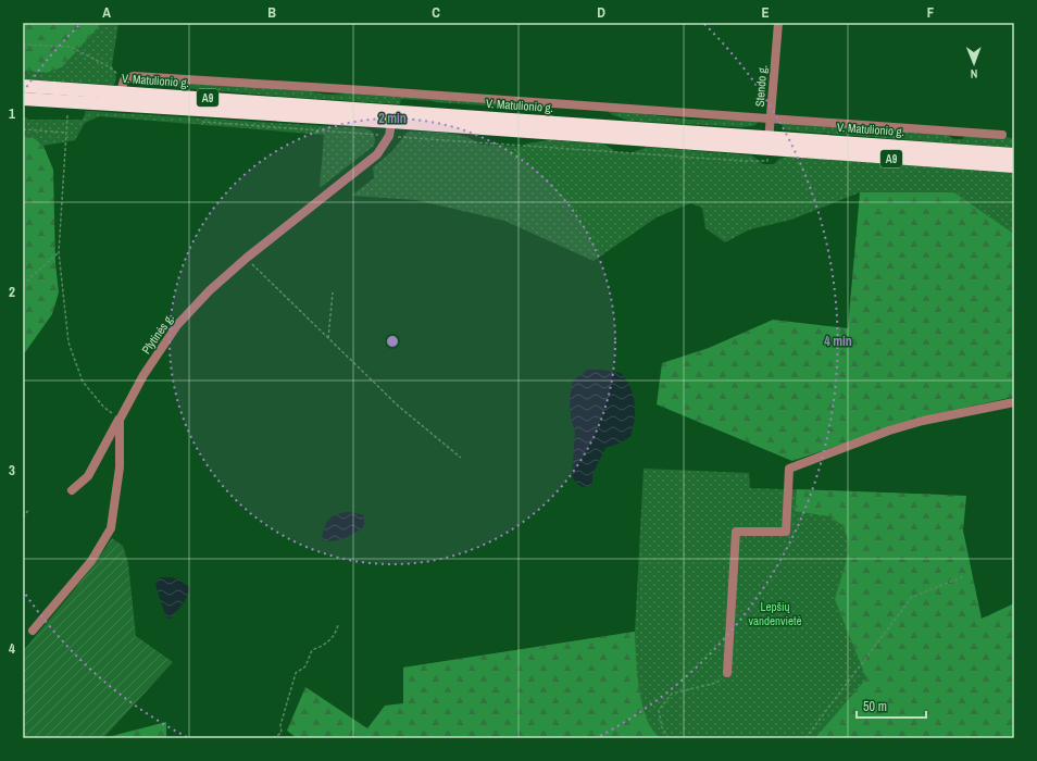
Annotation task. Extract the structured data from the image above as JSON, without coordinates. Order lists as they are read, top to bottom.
{
  "streets": {
    "highway": ["V. Matulionio g.", "A9"],
    "street": ["Stendo g.", "Plytinės g."]
  },
  "crossings": [
    ["V. Matulionio g.", "Stendo g."],
    ["V. Matulionio g.", "Plytinės g."]
  ],
  "parks": ["Lepšių vandenvietė"],
  "scale_bar": "50 m",
  "north": "bottom",
  "grid": {
    "columns": [
      "A",
      "B",
      "C",
      "D",
      "E",
      "F"
    ],
    "rows": [
      "1",
      "2",
      "3",
      "4"
    ]
  },
  "rings": ["2 min", "4 min"]
}
